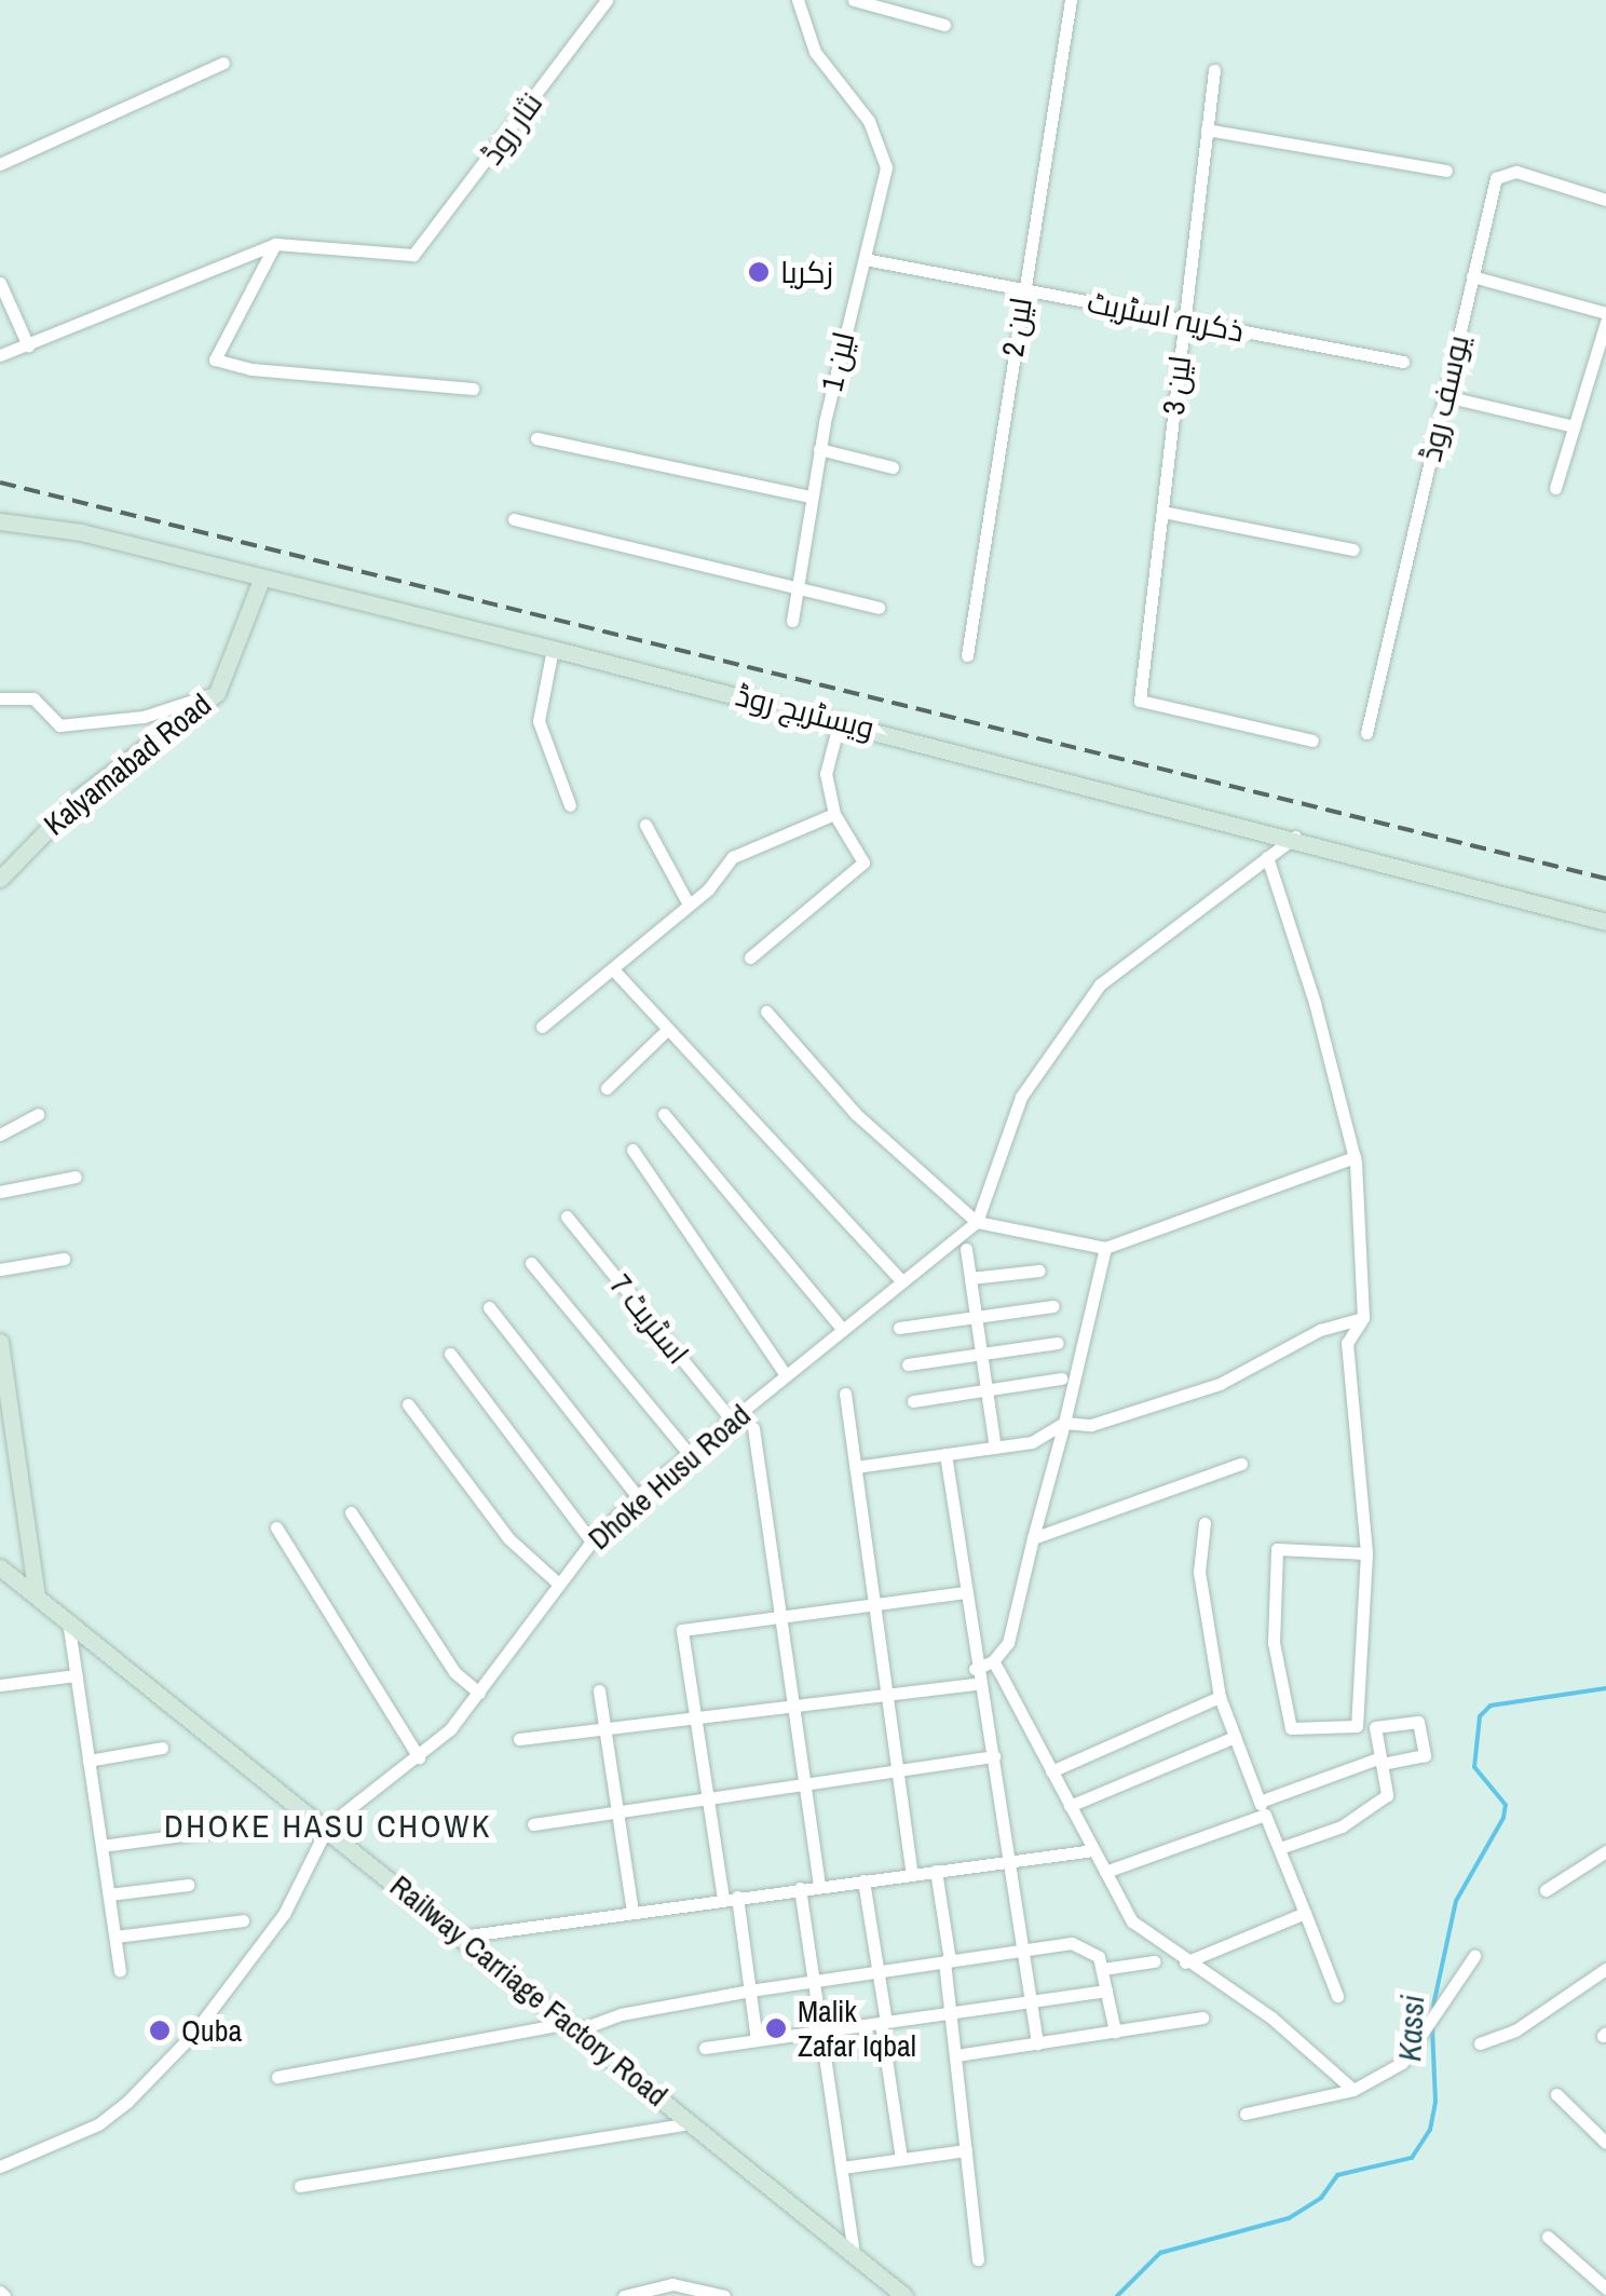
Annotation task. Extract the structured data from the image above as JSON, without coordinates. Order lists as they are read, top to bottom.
{
  "streets": {
    "main road": ["ویسٹریج روڈ", "Kalyamabad Road", "Railway Carriage Factory Road"],
    "street": [
      "نثار روڈ",
      "ذکریہ اسٹریٹ",
      "لین 2",
      "لین 1",
      "لین 3",
      "یوسف روڈ",
      "اسٹریٹ 7",
      "Dhoke Husu Road"
    ]
  },
  "crossings": [
    ["ذکریہ اسٹریٹ", "لین 2"],
    ["ذکریہ اسٹریٹ", "لین 1"],
    ["ذکریہ اسٹریٹ", "لین 3"],
    ["ویسٹریج روڈ", "Kalyamabad Road"],
    ["اسٹریٹ 7", "Dhoke Husu Road"],
    ["Dhoke Husu Road", "Railway Carriage Factory Road"]
  ],
  "districts": ["DHOKE HASU CHOWK"],
  "water": ["Kassi"],
  "places": ["زکریا", "Malik Zafar Iqbal", "Quba"]
}
